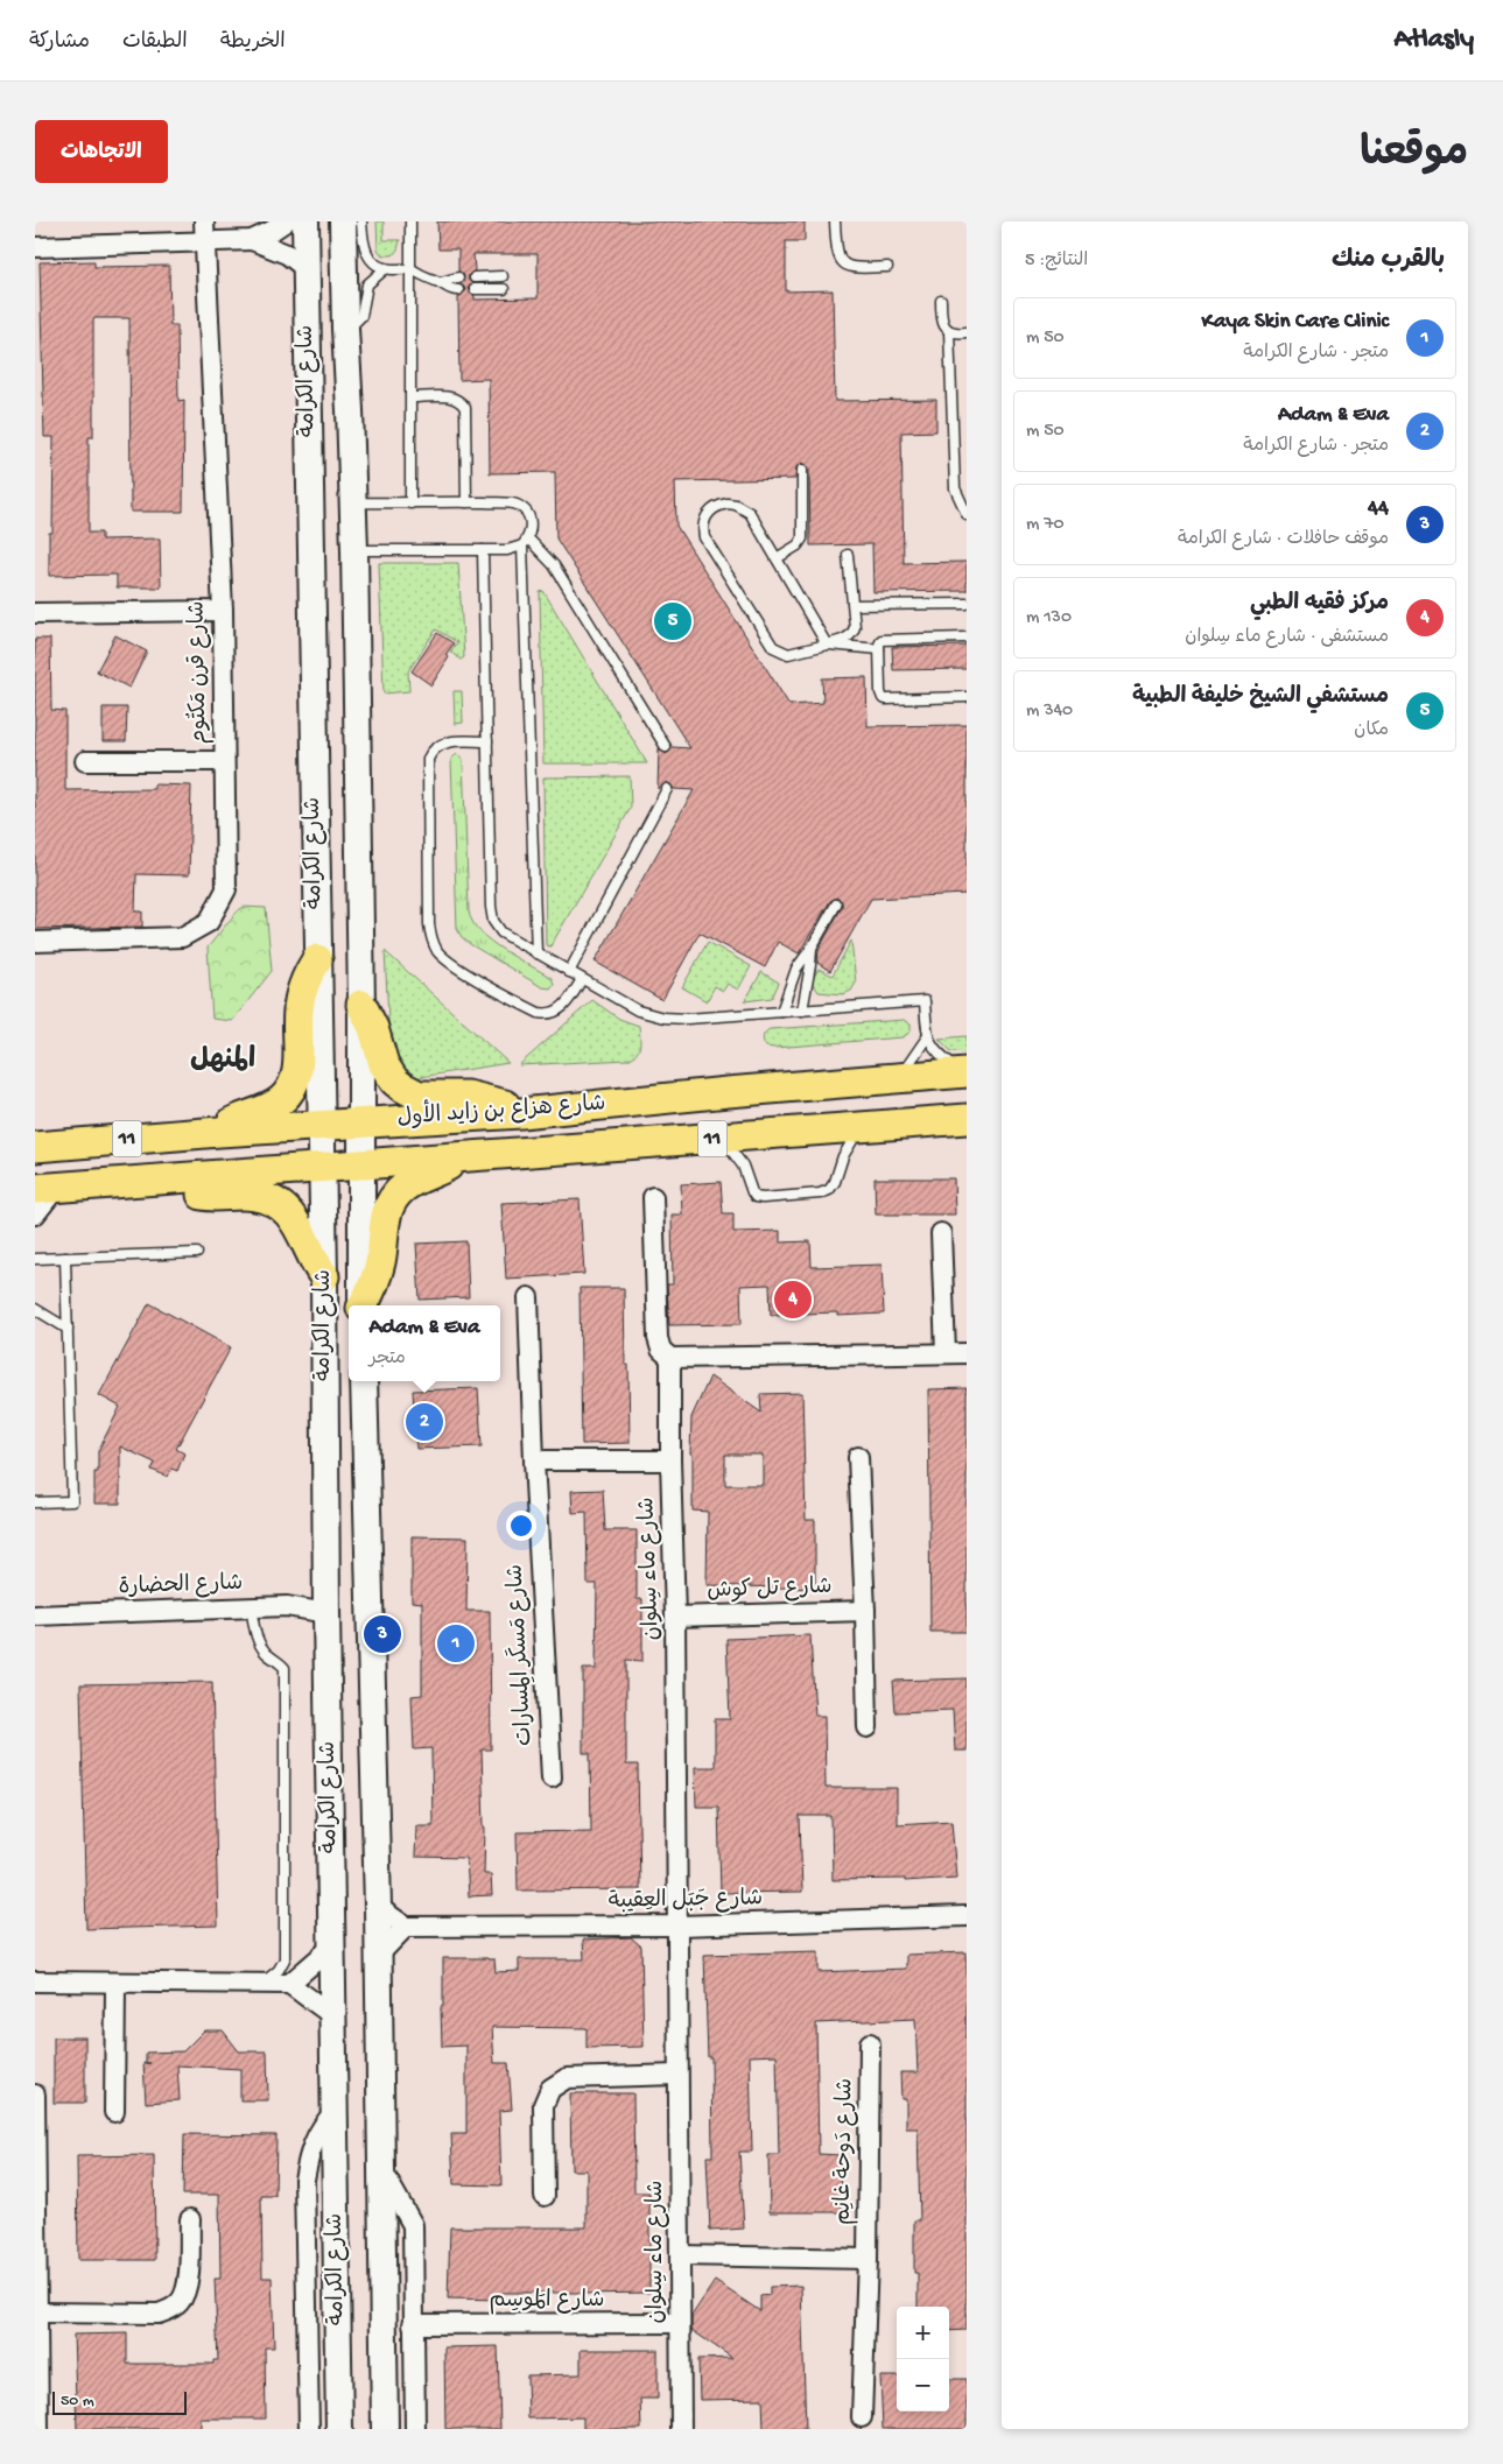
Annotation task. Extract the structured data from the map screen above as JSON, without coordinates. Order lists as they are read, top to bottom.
{
  "streets": {
    "main road": ["شارع الكرامة", "شارع هزاع بن زايد الأول", "11"],
    "street": [
      "شارع قرن مَكتُوم",
      "شارع ماء سِلوان",
      "شارع الحضارة",
      "شارع تل كوش",
      "شارع مَسكَر المِسارات",
      "شارع جَبَل العِقيبة",
      "شارع دَوحة غانِم",
      "شارع المَوسِم"
    ]
  },
  "crossings": [
    ["شارع الكرامة", "شارع هزاع بن زايد الأول"],
    ["شارع الكرامة", "شارع الحضارة"],
    ["شارع ماء سِلوان", "شارع تل كوش"],
    ["شارع ماء سِلوان", "شارع جَبَل العِقيبة"],
    ["شارع ماء سِلوان", "شارع المَوسِم"]
  ],
  "districts": ["المنهل"],
  "scale_bar": "50 m",
  "page": {
    "header": "Atlasly",
    "nav": ["الخريطة", "الطبقات", "مشاركة"],
    "title": "موقعنا",
    "buttons": "الاتجاهات",
    "heading": ["بالقرب منك", "النتائج: 5"],
    "list": [
      {
        "mark": "1",
        "name": "Kaya Skin Care Clinic",
        "note": "متجر · شارع الكرامة",
        "value": "50 m"
      },
      {
        "mark": "2",
        "name": "Adam & Eva",
        "note": "متجر · شارع الكرامة",
        "value": "50 m"
      },
      {
        "mark": "3",
        "name": "44",
        "note": "موقف حافلات · شارع الكرامة",
        "value": "70 m"
      },
      {
        "mark": "4",
        "name": "مركز فقيه الطبي",
        "note": "مستشفى · شارع ماء سِلوان",
        "value": "130 m"
      },
      {
        "mark": "5",
        "name": "مستشفي الشيخ خليفة الطبية",
        "note": "مكان",
        "value": "340 m"
      }
    ],
    "pins": [
      "5",
      "4",
      "2",
      "3",
      "1"
    ],
    "popup": ["Adam & Eva", "متجر"],
    "map_buttons": ["+", "−"],
    "scale": "50 m"
  }
}
